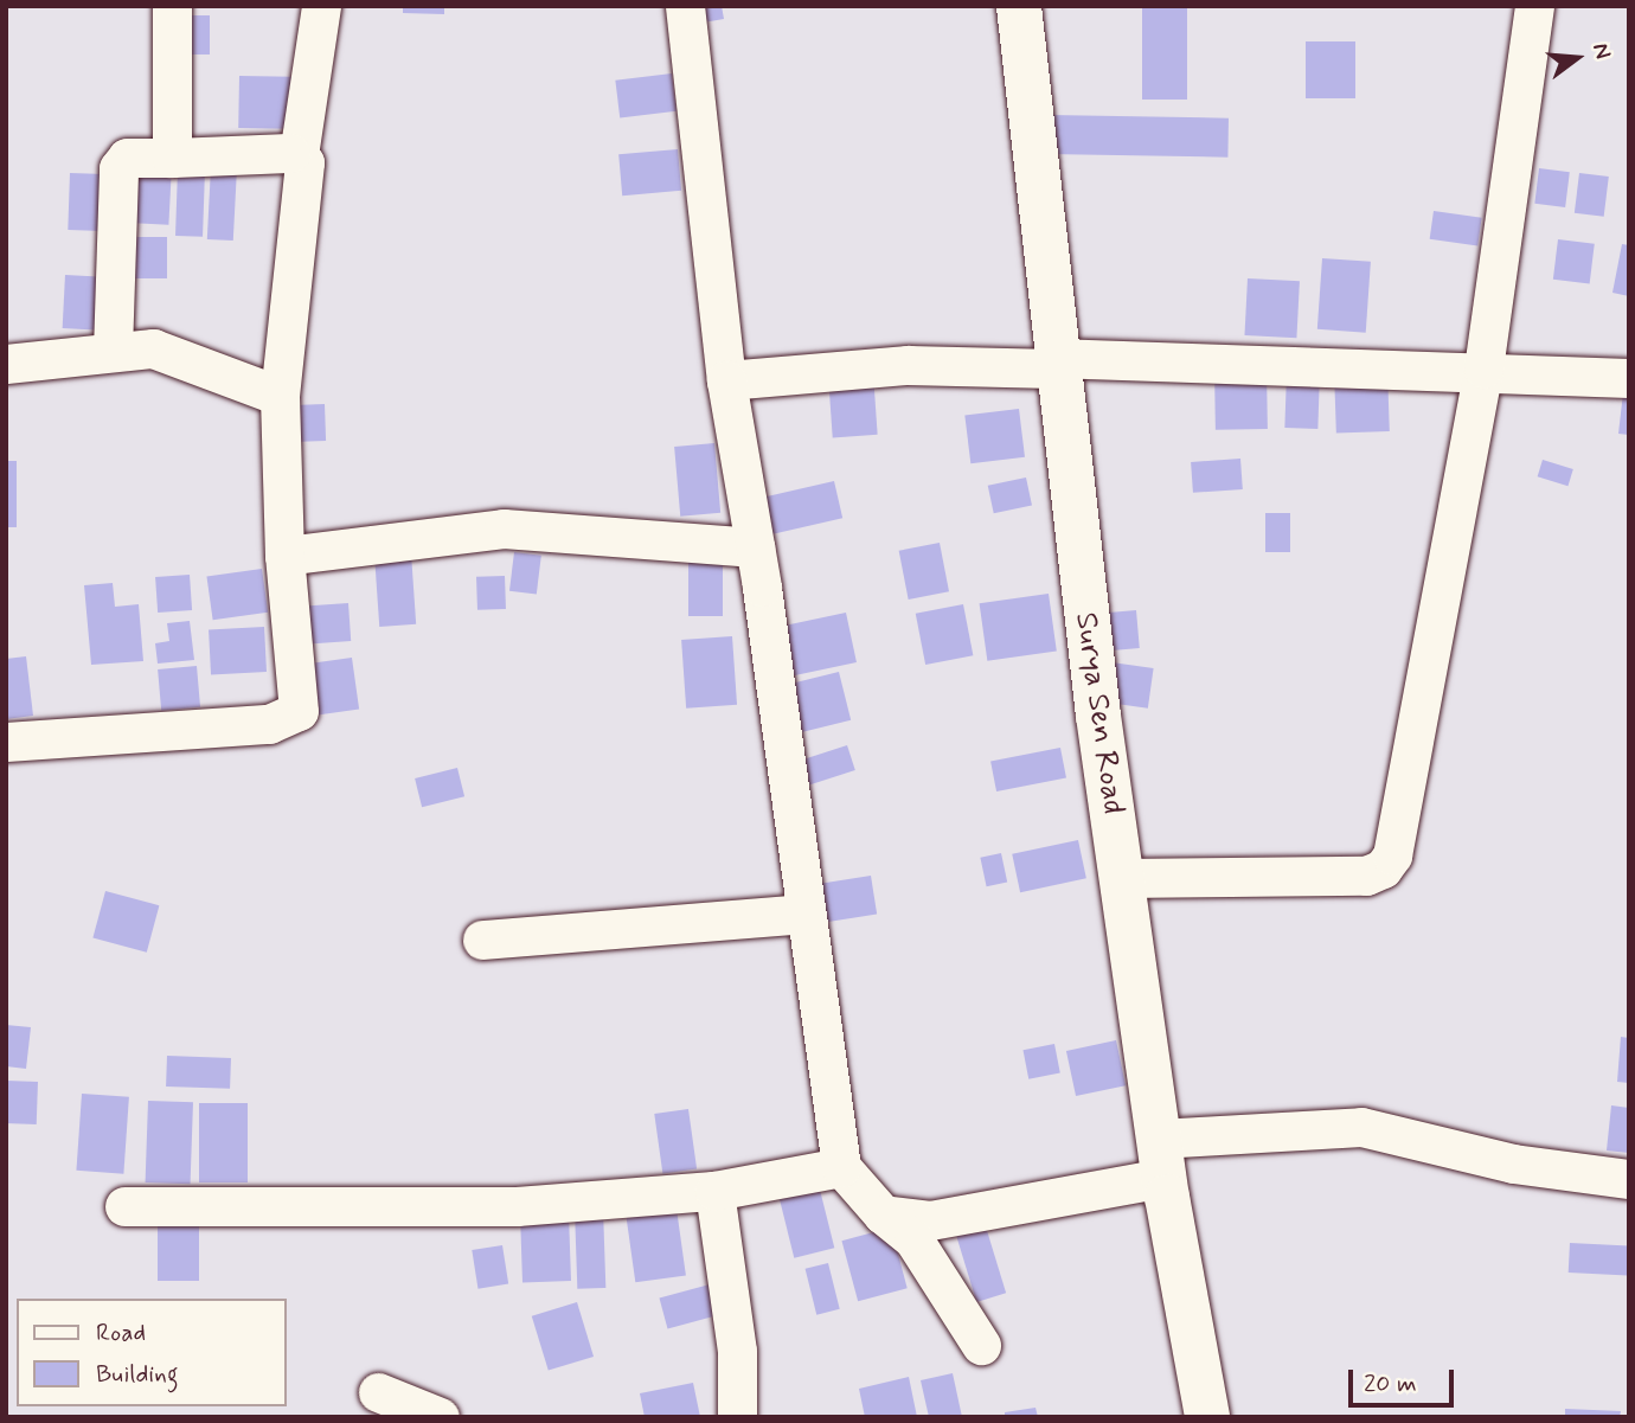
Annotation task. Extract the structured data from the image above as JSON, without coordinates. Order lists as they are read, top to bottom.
{
  "streets": {
    "street": ["Surya Sen Road"]
  },
  "legend": ["Road", "Building"],
  "scale_bar": "20 m",
  "north": "right"
}
